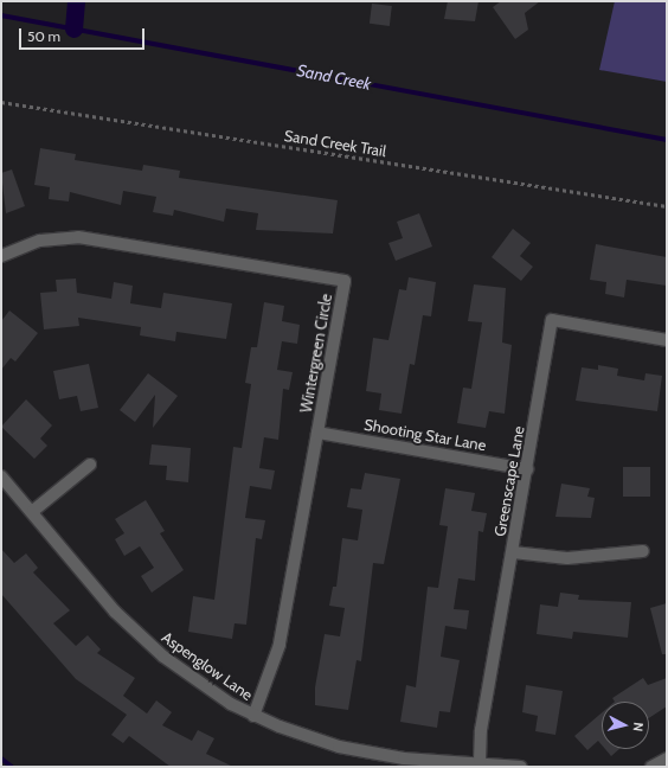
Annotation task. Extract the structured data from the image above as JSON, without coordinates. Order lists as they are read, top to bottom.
{
  "streets": {
    "street": [
      "Wintergreen Circle",
      "Shooting Star Lane",
      "Greenscape Lane",
      "Aspenglow Lane"
    ],
    "path": ["Sand Creek Trail"]
  },
  "crossings": [
    ["Wintergreen Circle", "Shooting Star Lane"],
    ["Wintergreen Circle", "Aspenglow Lane"],
    ["Shooting Star Lane", "Greenscape Lane"],
    ["Greenscape Lane", "Aspenglow Lane"]
  ],
  "water": ["Sand Creek"],
  "scale_bar": "50 m",
  "north": "right"
}
